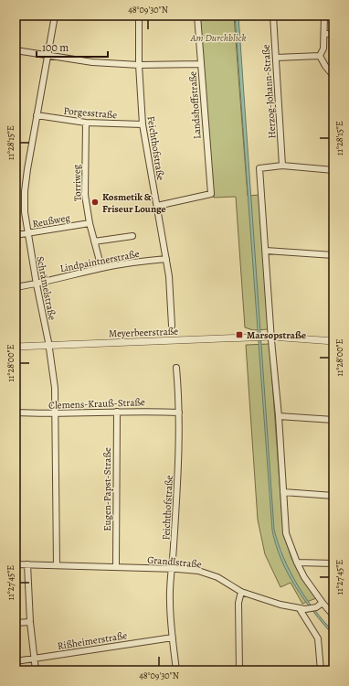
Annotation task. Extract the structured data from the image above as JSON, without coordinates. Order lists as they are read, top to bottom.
{
  "streets": {
    "street": [
      "Herzog-Johann-Straße",
      "Landshoffstraße",
      "Porgesstraße",
      "Feichthofstraße",
      "Torriweg",
      "Reußweg",
      "Lindpaintnerstraße",
      "Schrämelstraße",
      "Meyerbeerstraße",
      "Clemens-Krauß-Straße",
      "Eugen-Papst-Straße",
      "Grandlstraße",
      "Rißheimerstraße"
    ]
  },
  "crossings": [
    ["Landshoffstraße", "Feichthofstraße"],
    ["Porgesstraße", "Feichthofstraße"],
    ["Porgesstraße", "Torriweg"],
    ["Porgesstraße", "Schrämelstraße"],
    ["Feichthofstraße", "Lindpaintnerstraße"],
    ["Feichthofstraße", "Clemens-Krauß-Straße"],
    ["Feichthofstraße", "Grandlstraße"],
    ["Feichthofstraße", "Rißheimerstraße"],
    ["Torriweg", "Reußweg"],
    ["Torriweg", "Lindpaintnerstraße"],
    ["Reußweg", "Schrämelstraße"],
    ["Lindpaintnerstraße", "Schrämelstraße"],
    ["Schrämelstraße", "Meyerbeerstraße"],
    ["Schrämelstraße", "Clemens-Krauß-Straße"],
    ["Schrämelstraße", "Grandlstraße"],
    ["Clemens-Krauß-Straße", "Eugen-Papst-Straße"],
    ["Eugen-Papst-Straße", "Grandlstraße"]
  ],
  "parks": ["Am Durchblick"],
  "places": {
    "other": ["Kosmetik & Friseur Lounge"],
    "transit": ["Marsopstraße"]
  },
  "scale_bar": "100 m",
  "coordinates": [
    "48°09'30\"N",
    "11°28'15\"E",
    "11°28'00\"E",
    "11°27'45\"E"
  ]
}
